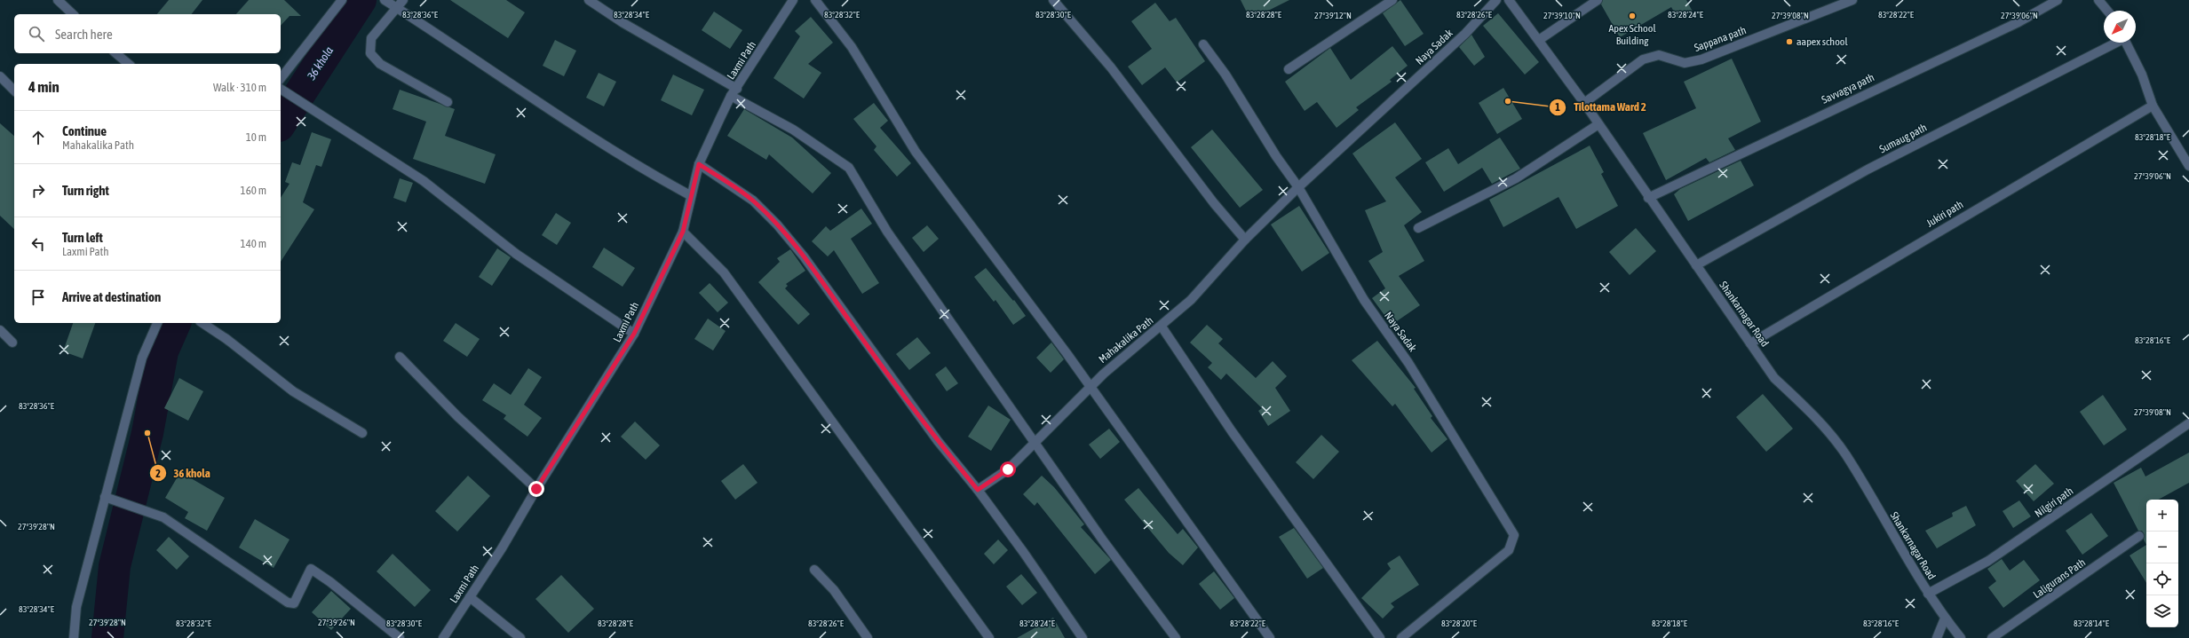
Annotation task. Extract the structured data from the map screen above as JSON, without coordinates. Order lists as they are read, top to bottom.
{
  "streets": {
    "street": [
      "Sappana path",
      "Naya Sadak",
      "Laxmi Path",
      "Savvagya path",
      "Sumaug path",
      "Jukiri path",
      "Shankarnagar Road",
      "Mahakalika Path",
      "Nilgiri path",
      "Laligurans Path"
    ]
  },
  "crossings": [
    ["Sappana path", "Shankarnagar Road"],
    ["Naya Sadak", "Mahakalika Path"],
    ["Savvagya path", "Shankarnagar Road"],
    ["Sumaug path", "Shankarnagar Road"],
    ["Jukiri path", "Shankarnagar Road"],
    ["Shankarnagar Road", "Nilgiri path"]
  ],
  "water": ["36 khola"],
  "places": [
    "Apex School Building",
    "aapex school",
    "Tilottama Ward 2",
    "36 khola"
  ],
  "north": "bottom left",
  "page": {
    "search": "Search here",
    "heading": ["4 min", "Walk · 310 m"],
    "list": [
      ["Continue", "Mahakalika Path", "10 m"],
      ["Turn right", "160 m"],
      ["Turn left", "Laxmi Path", "140 m"],
      "Arrive at destination"
    ],
    "map_buttons": ["+", "−"]
  },
  "coordinates": [
    "83°28'22\"E",
    "83°28'36\"E",
    "83°28'34\"E",
    "83°28'32\"E",
    "83°28'30\"E",
    "83°28'28\"E",
    "83°28'26\"E",
    "83°28'24\"E",
    "27°39'12\"N",
    "27°39'10\"N",
    "27°39'08\"N",
    "27°39'06\"N",
    "83°28'18\"E",
    "83°28'16\"E",
    "27°39'28\"N",
    "27°39'26\"N",
    "83°28'20\"E",
    "83°28'14\"E"
  ]
}
